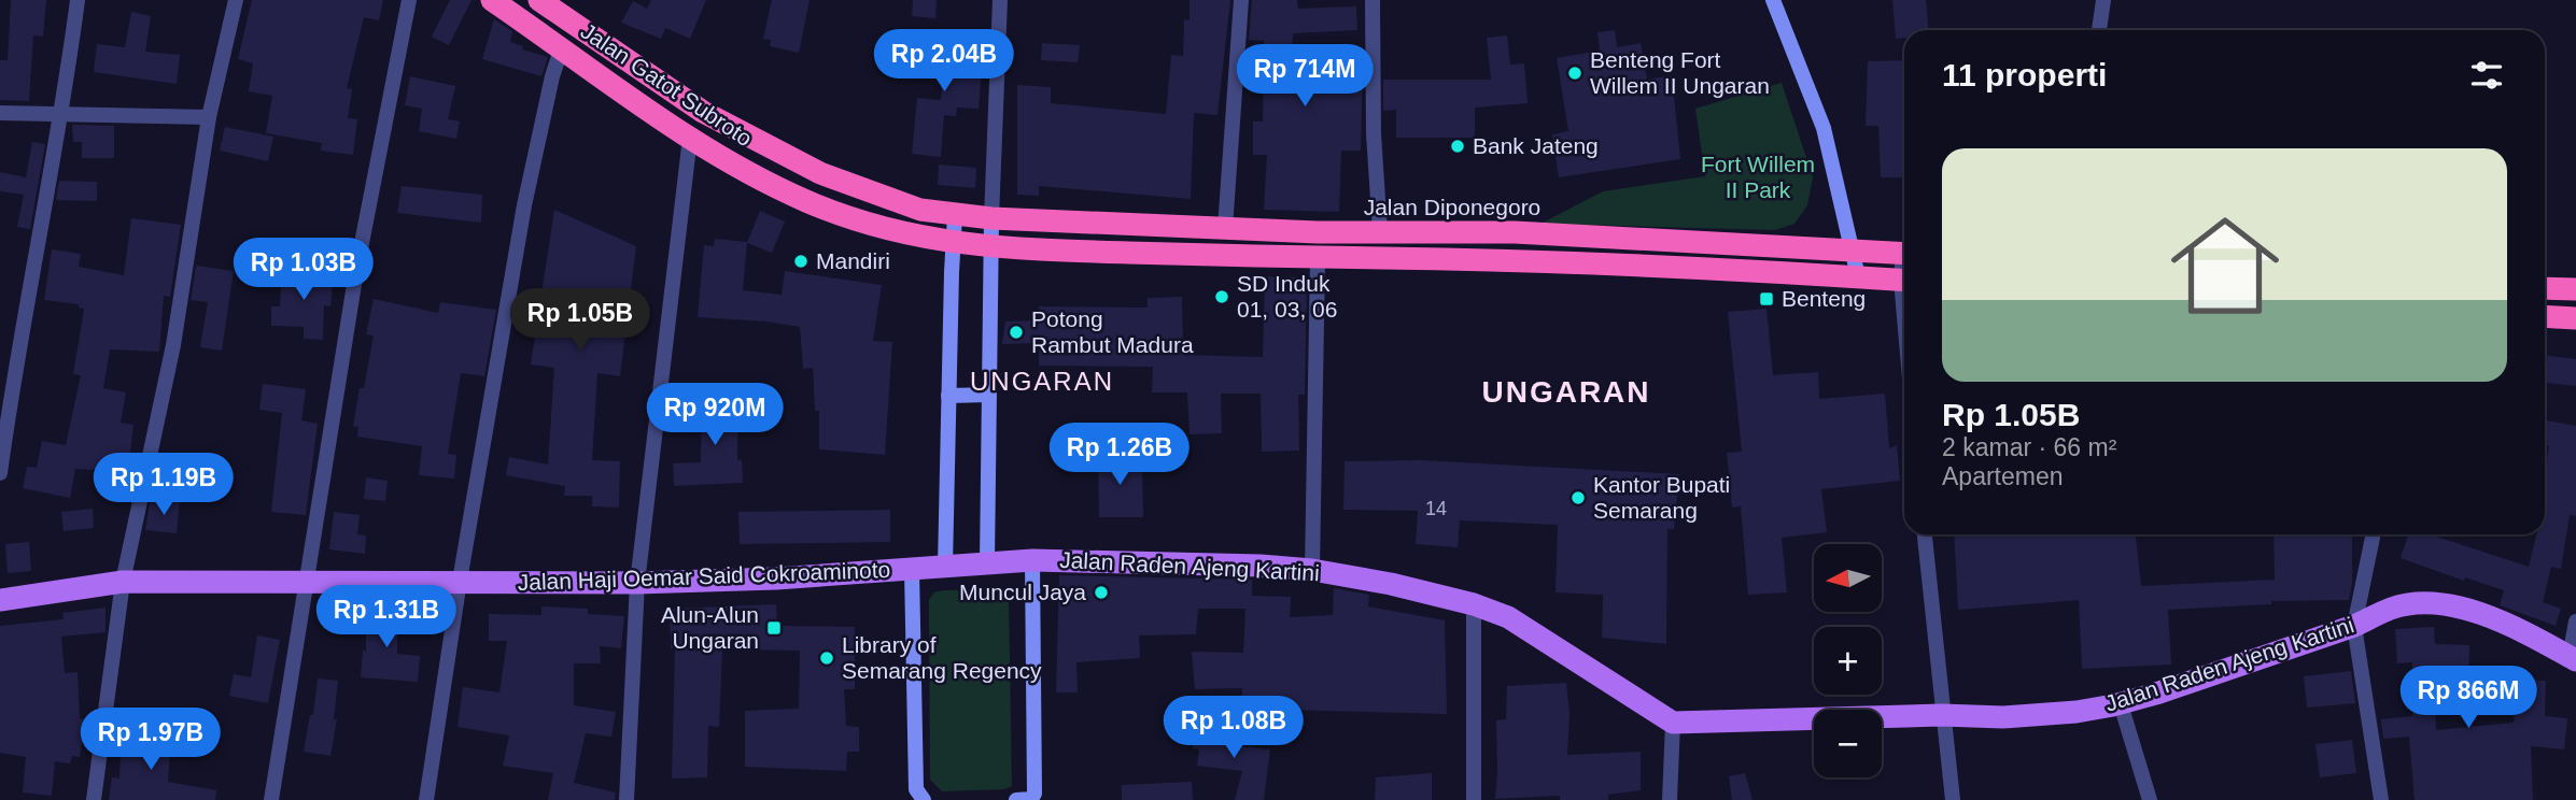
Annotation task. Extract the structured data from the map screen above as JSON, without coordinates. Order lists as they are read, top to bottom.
{
  "streets": {
    "highway": ["Jalan Gatot Subroto", "Jalan Diponegoro"],
    "main road": ["Jalan Raden Ajeng Kartini", "Jalan Haji Oemar Said Cokroaminoto"]
  },
  "crossings": [
    ["Jalan Gatot Subroto", "Jalan Diponegoro"],
    ["Jalan Raden Ajeng Kartini", "Jalan Haji Oemar Said Cokroaminoto"]
  ],
  "districts": ["UNGARAN", "UNGARAN"],
  "parks": ["Fort Willem II Park"],
  "places": {
    "other": [
      "Benteng Fort Willem II Ungaran",
      "Bank Jateng",
      "Mandiri",
      "SD Induk 01, 03, 06",
      "Potong Rambut Madura",
      "Kantor Bupati Semarang",
      "Muncul Jaya",
      "Library of Semarang Regency"
    ],
    "transit": ["Benteng", "Alun-Alun Ungaran"]
  },
  "house_numbers": ["14"],
  "north": "left",
  "page": {
    "price": [
      "Rp 2.04B",
      "Rp 714M",
      "Rp 1.03B",
      "Rp 1.05B",
      "Rp 920M",
      "Rp 1.26B",
      "Rp 1.19B",
      "Rp 1.31B",
      "Rp 866M",
      "Rp 1.08B",
      "Rp 1.97B"
    ],
    "heading": "11 properti",
    "list": [
      {
        "name": "Rp 1.05B",
        "note": "2 kamar · 66 m² · Apartemen"
      }
    ],
    "map_buttons": ["+", "−"]
  }
}
